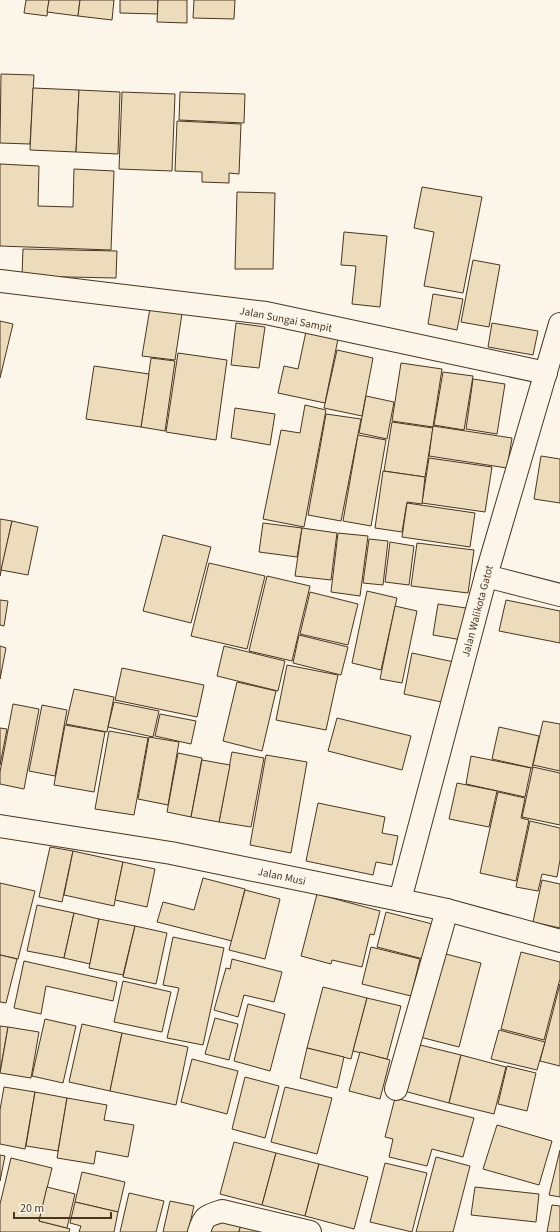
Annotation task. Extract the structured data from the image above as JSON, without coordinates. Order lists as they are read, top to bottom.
{
  "streets": {
    "street": ["Jalan Sungai Sampit", "Jalan Walikota Gatot", "Jalan Musi"]
  },
  "crossings": [
    ["Jalan Sungai Sampit", "Jalan Walikota Gatot"],
    ["Jalan Walikota Gatot", "Jalan Musi"]
  ],
  "scale_bar": "20 m"
}
